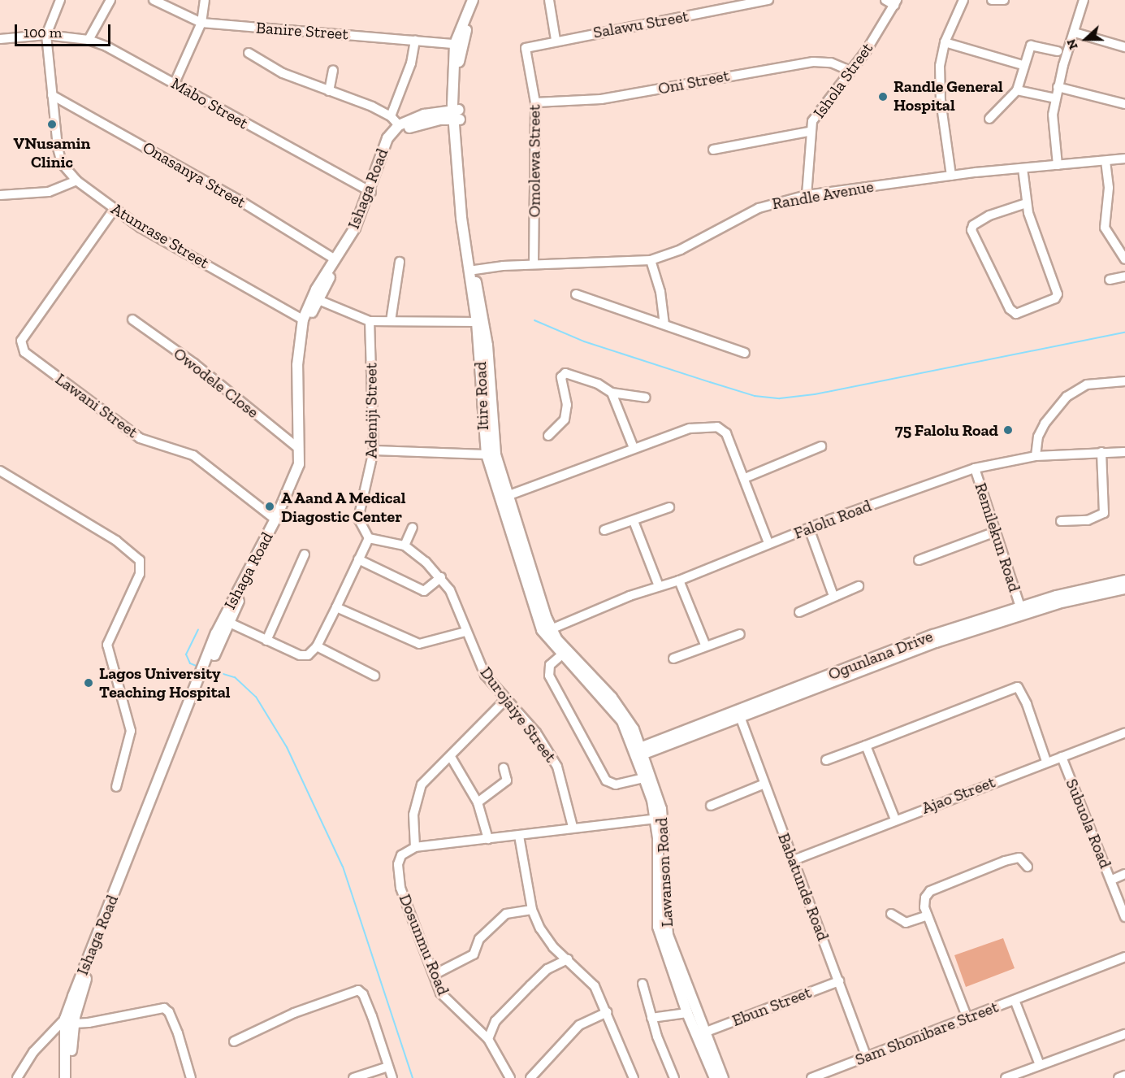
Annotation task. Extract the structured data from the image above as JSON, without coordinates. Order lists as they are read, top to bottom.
{
  "streets": {
    "main road": [
      "Ishaga Road",
      "Itire Road",
      "Ogunlana Drive",
      "Lawanson Road"
    ],
    "street": [
      "Salawu Street",
      "Banire Street",
      "Ishola Street",
      "Oni Street",
      "Mabo Street",
      "Omolewa Street",
      "Onasanya Street",
      "Randle Avenue",
      "Atunrase Street",
      "Owodele Close",
      "Lawani Street",
      "Adeniji Street",
      "Falolu Road",
      "Remilekun Road",
      "Durojaiye Street",
      "Ajao Street",
      "Subuola Road",
      "Babatunde Road",
      "Dosunmu Road",
      "Ebun Street",
      "Sam Shonibare Street"
    ]
  },
  "crossings": [
    ["Salawu Street", "Omolewa Street"],
    ["Banire Street", "Itire Road"],
    ["Ishola Street", "Oni Street"],
    ["Ishola Street", "Randle Avenue"],
    ["Oni Street", "Omolewa Street"],
    ["Mabo Street", "Ishaga Road"],
    ["Mabo Street", "Atunrase Street"],
    ["Omolewa Street", "Randle Avenue"],
    ["Onasanya Street", "Ishaga Road"],
    ["Onasanya Street", "Atunrase Street"],
    ["Ishaga Road", "Atunrase Street"],
    ["Ishaga Road", "Owodele Close"],
    ["Ishaga Road", "Itire Road"],
    ["Ishaga Road", "Lawani Street"],
    ["Randle Avenue", "Itire Road"],
    ["Atunrase Street", "Lawani Street"],
    ["Itire Road", "Falolu Road"],
    ["Itire Road", "Ogunlana Drive"],
    ["Itire Road", "Lawanson Road"],
    ["Adeniji Street", "Durojaiye Street"],
    ["Falolu Road", "Remilekun Road"],
    ["Remilekun Road", "Ogunlana Drive"],
    ["Ogunlana Drive", "Lawanson Road"],
    ["Ogunlana Drive", "Babatunde Road"],
    ["Ajao Street", "Subuola Road"],
    ["Ajao Street", "Babatunde Road"],
    ["Lawanson Road", "Ebun Street"],
    ["Babatunde Road", "Ebun Street"],
    ["Babatunde Road", "Sam Shonibare Street"]
  ],
  "places": [
    "Randle General Hospital",
    "VNusamin Clinic",
    "75 Falolu Road",
    "A Aand A Medical Diagostic Center",
    "Lagos University Teaching Hospital"
  ],
  "scale_bar": "100 m",
  "north": "left"
}
